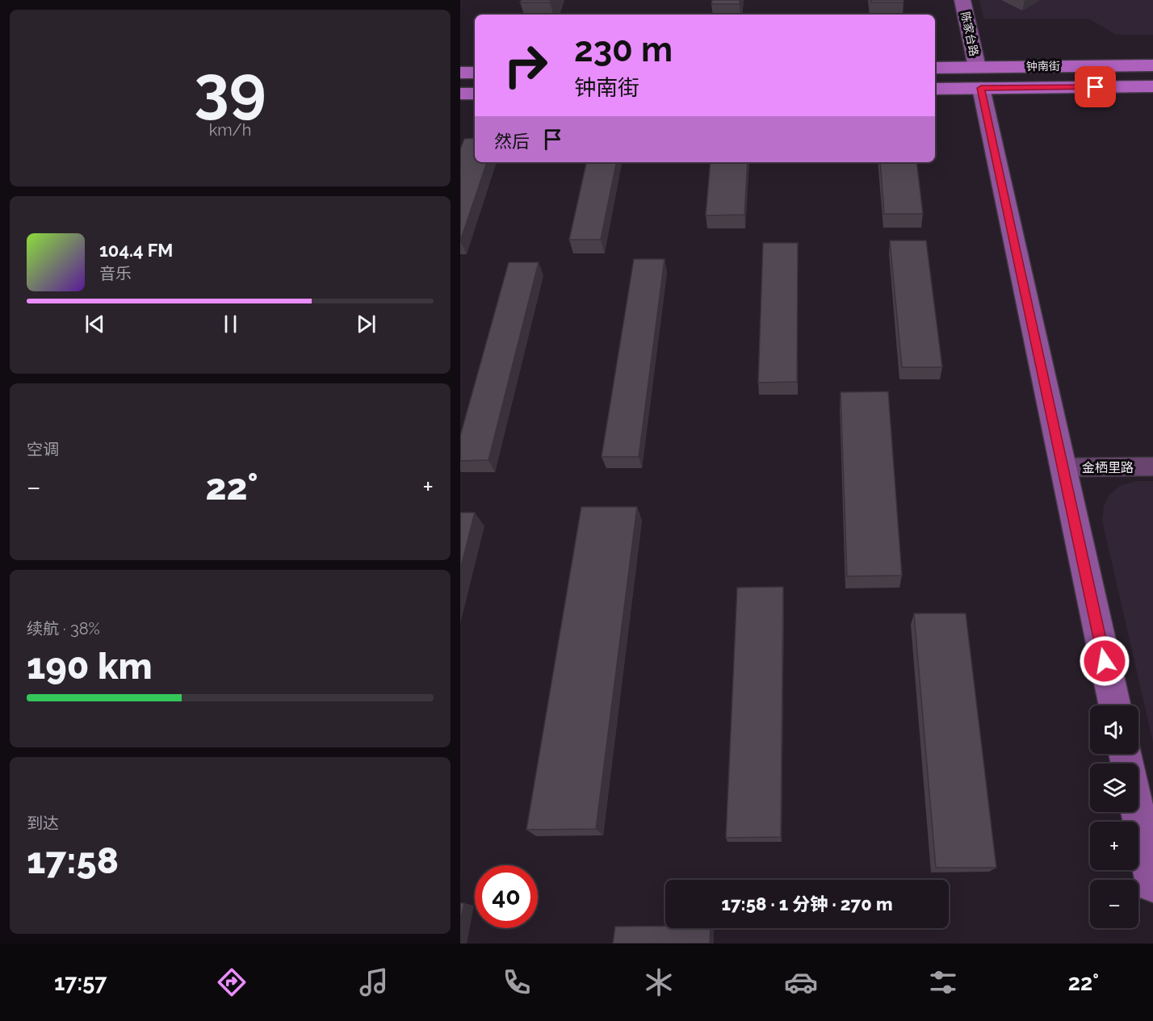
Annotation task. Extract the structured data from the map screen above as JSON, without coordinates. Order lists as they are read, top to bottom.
{
  "streets": {
    "main road": ["钟南街"],
    "street": ["陈家台路", "金栖里路"]
  },
  "crossings": [
    ["陈家台路", "钟南街"],
    ["陈家台路", "金栖里路"]
  ],
  "page": {
    "tile": [
      ["39", "km/h"],
      "空调",
      ["续航 · 38%", "190 km"],
      ["到达", "17:58"]
    ],
    "turn": ["230 m", "钟南街"],
    "then": "然后",
    "song": ["104.4 FM", "音乐"],
    "heat": ["−", "22°", "+"],
    "map_buttons": ["+", "−"],
    "limit": "40",
    "trip": "17:58 · 1 分钟 · 270 m",
    "tabs": ["17:57", "22°"]
  }
}
